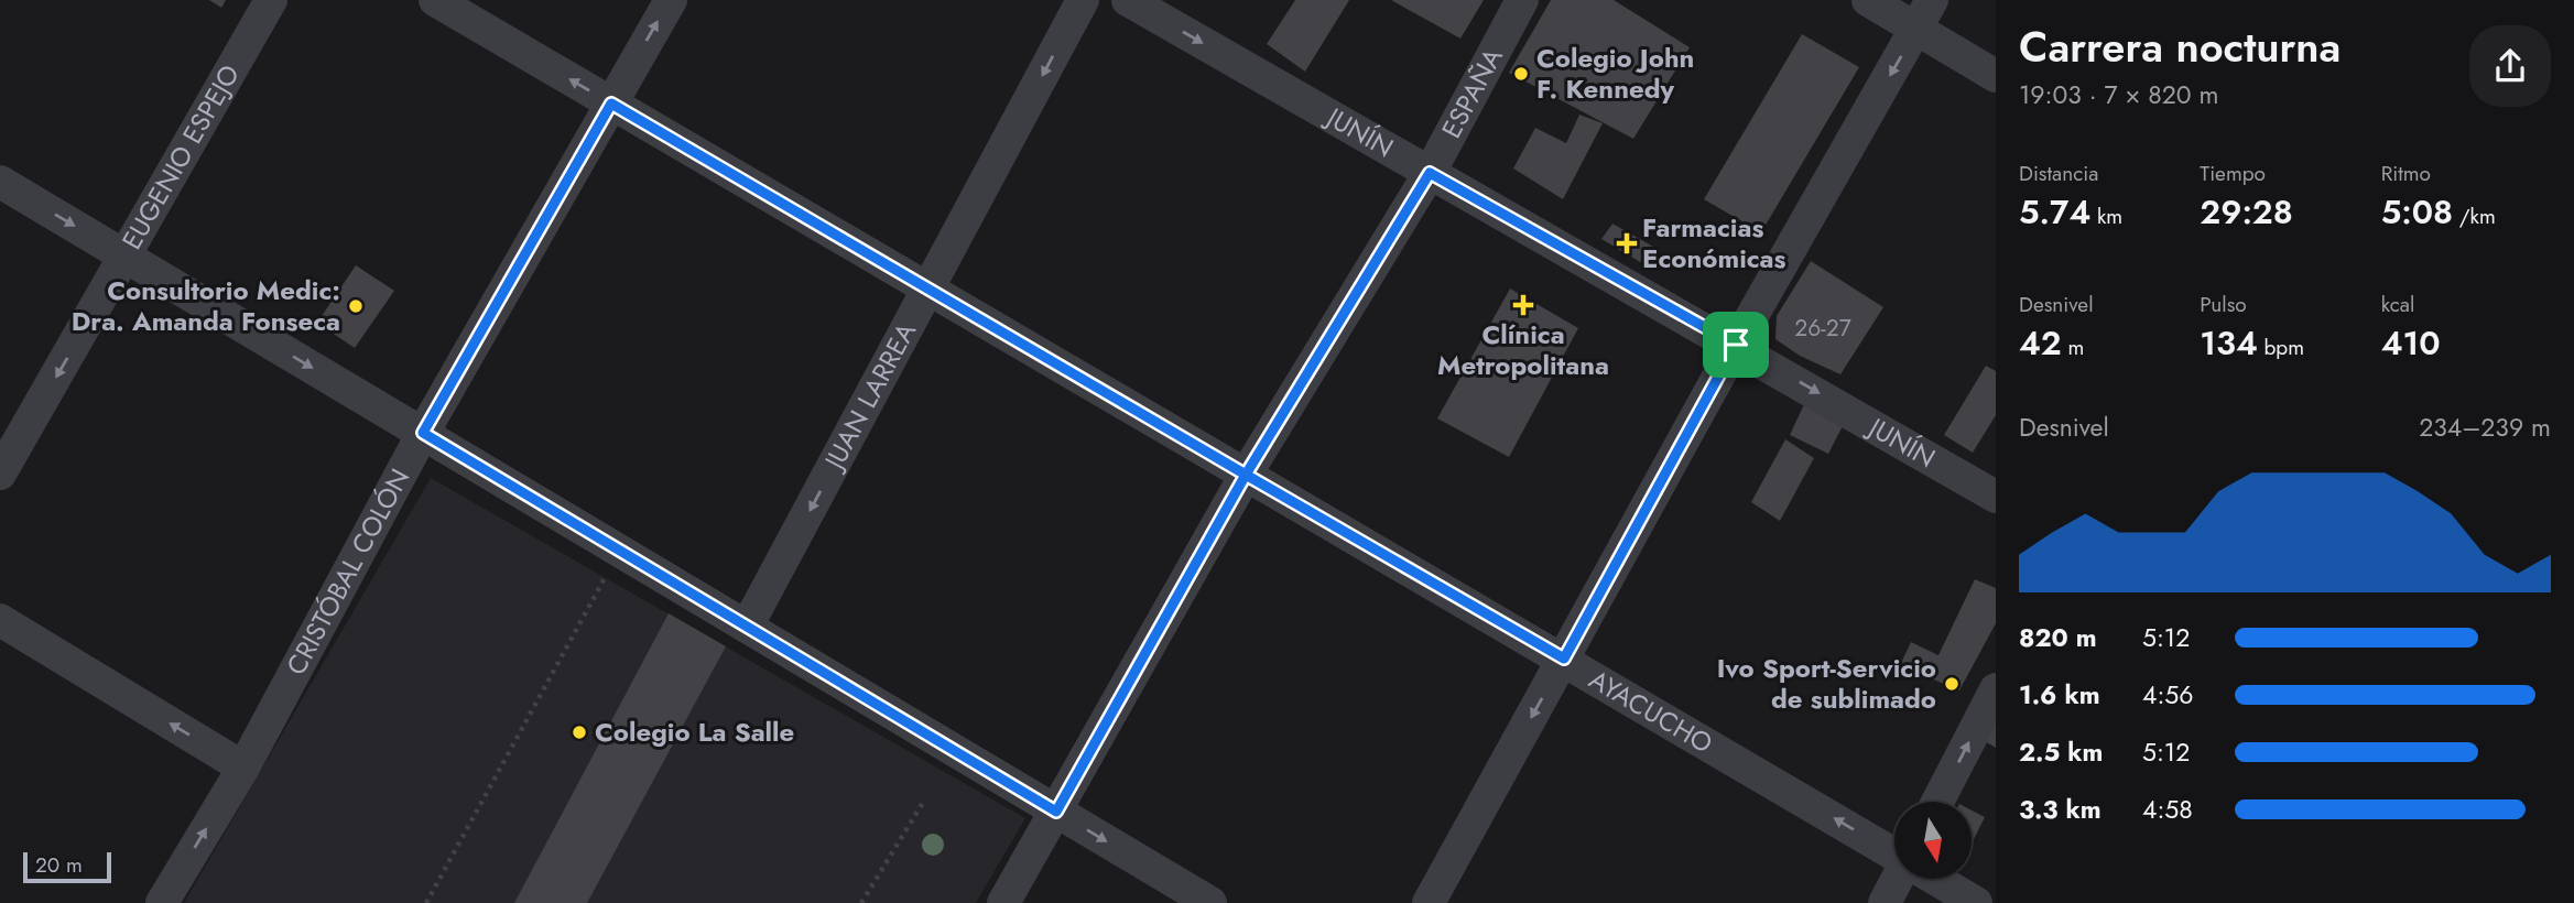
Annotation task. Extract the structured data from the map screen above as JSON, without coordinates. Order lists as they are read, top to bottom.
{
  "streets": {
    "street": [
      "ESPAÑA",
      "JUNÍN",
      "EUGENIO ESPEJO",
      "JUAN LARREA",
      "CRISTÓBAL COLÓN",
      "AYACUCHO"
    ]
  },
  "crossings": [
    ["ESPAÑA", "JUNÍN"],
    ["ESPAÑA", "AYACUCHO"],
    ["JUAN LARREA", "AYACUCHO"],
    ["CRISTÓBAL COLÓN", "AYACUCHO"]
  ],
  "one_way": ["JUNÍN", "EUGENIO ESPEJO", "JUAN LARREA"],
  "places": {
    "other": [
      "Colegio John F. Kennedy",
      "Consultorio Medic: Dra. Amanda Fonseca",
      "Ivo Sport-Servicio de sublimado",
      "Colegio La Salle"
    ],
    "health": ["Farmacias Económicas", "Clínica Metropolitana"]
  },
  "house_numbers": ["26-27"],
  "scale_bar": "20 m",
  "north": "bottom",
  "page": {
    "heading": ["Carrera nocturna", "19:03 · 7 × 820 m"],
    "stats": [
      ["Distancia", "5.74 km"],
      ["Tiempo", "29:28"],
      ["Ritmo", "5:08 /km"],
      ["Desnivel", "42 m"],
      ["Pulso", "134 bpm"],
      ["kcal", "410"]
    ],
    "chart": ["Desnivel", "234–239 m"],
    "list": [
      {
        "name": "820 m",
        "note": "5:12"
      },
      {
        "name": "1.6 km",
        "note": "4:56"
      },
      {
        "name": "2.5 km",
        "note": "5:12"
      },
      {
        "name": "3.3 km",
        "note": "4:58"
      }
    ],
    "scale": "20 m"
  }
}
